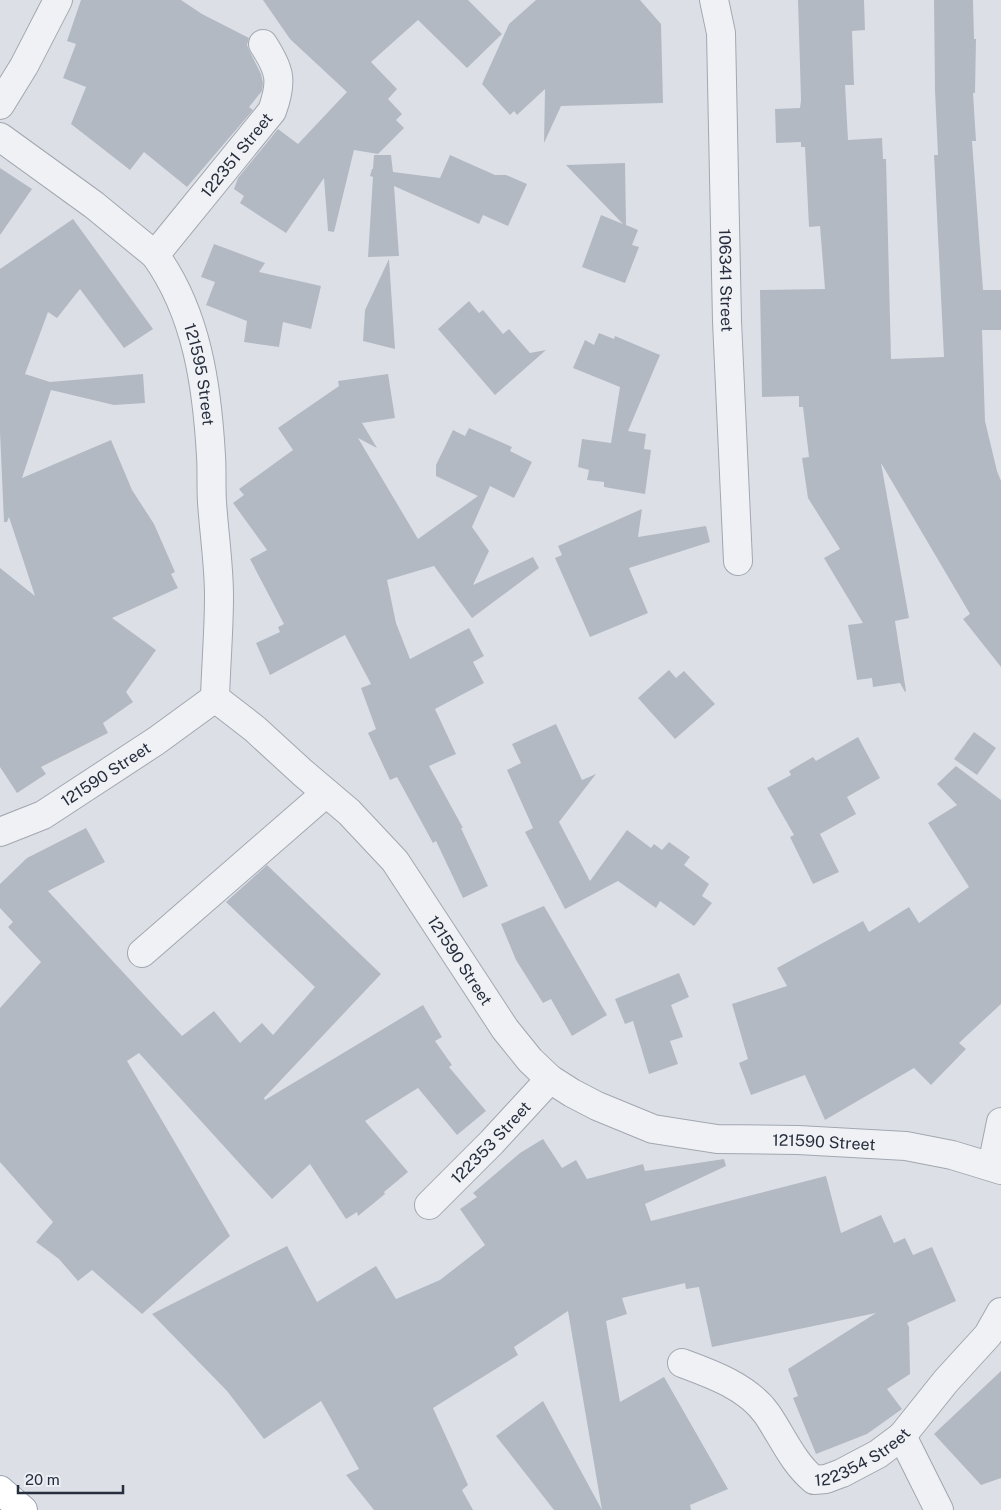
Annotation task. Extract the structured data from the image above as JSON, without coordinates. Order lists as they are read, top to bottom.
{
  "streets": {
    "street": [
      "122351 Street",
      "106341 Street",
      "121595 Street",
      "121590 Street",
      "122353 Street",
      "122354 Street"
    ]
  },
  "crossings": [
    ["122351 Street", "121595 Street"],
    ["121595 Street", "121590 Street"],
    ["121590 Street", "122353 Street"]
  ],
  "scale_bar": "20 m"
}
